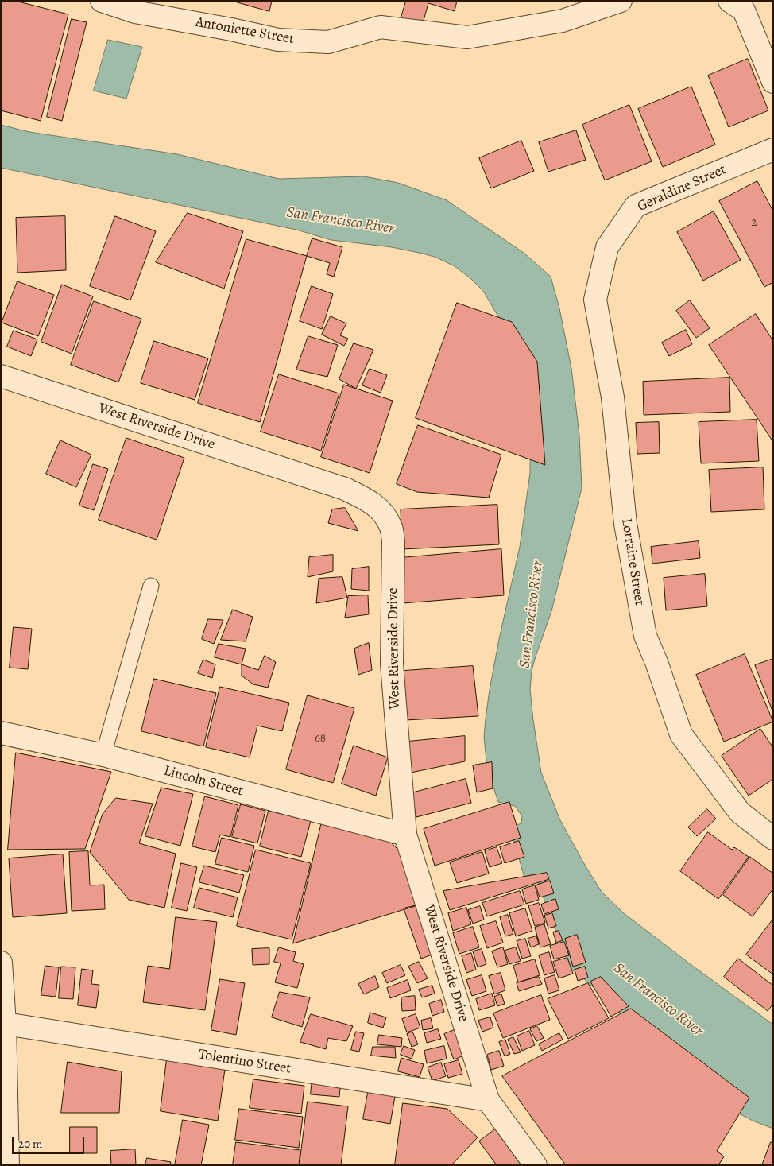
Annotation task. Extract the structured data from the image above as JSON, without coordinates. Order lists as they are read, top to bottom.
{
  "streets": {
    "street": [
      "Antoniette Street",
      "Geraldine Street",
      "West Riverside Drive",
      "Lorraine Street",
      "Lincoln Street",
      "Tolentino Street"
    ]
  },
  "crossings": [
    ["Geraldine Street", "Lorraine Street"],
    ["West Riverside Drive", "Lincoln Street"],
    ["West Riverside Drive", "Tolentino Street"]
  ],
  "water": ["San Francisco River"],
  "house_numbers": ["2", "68"],
  "scale_bar": "20 m"
}
